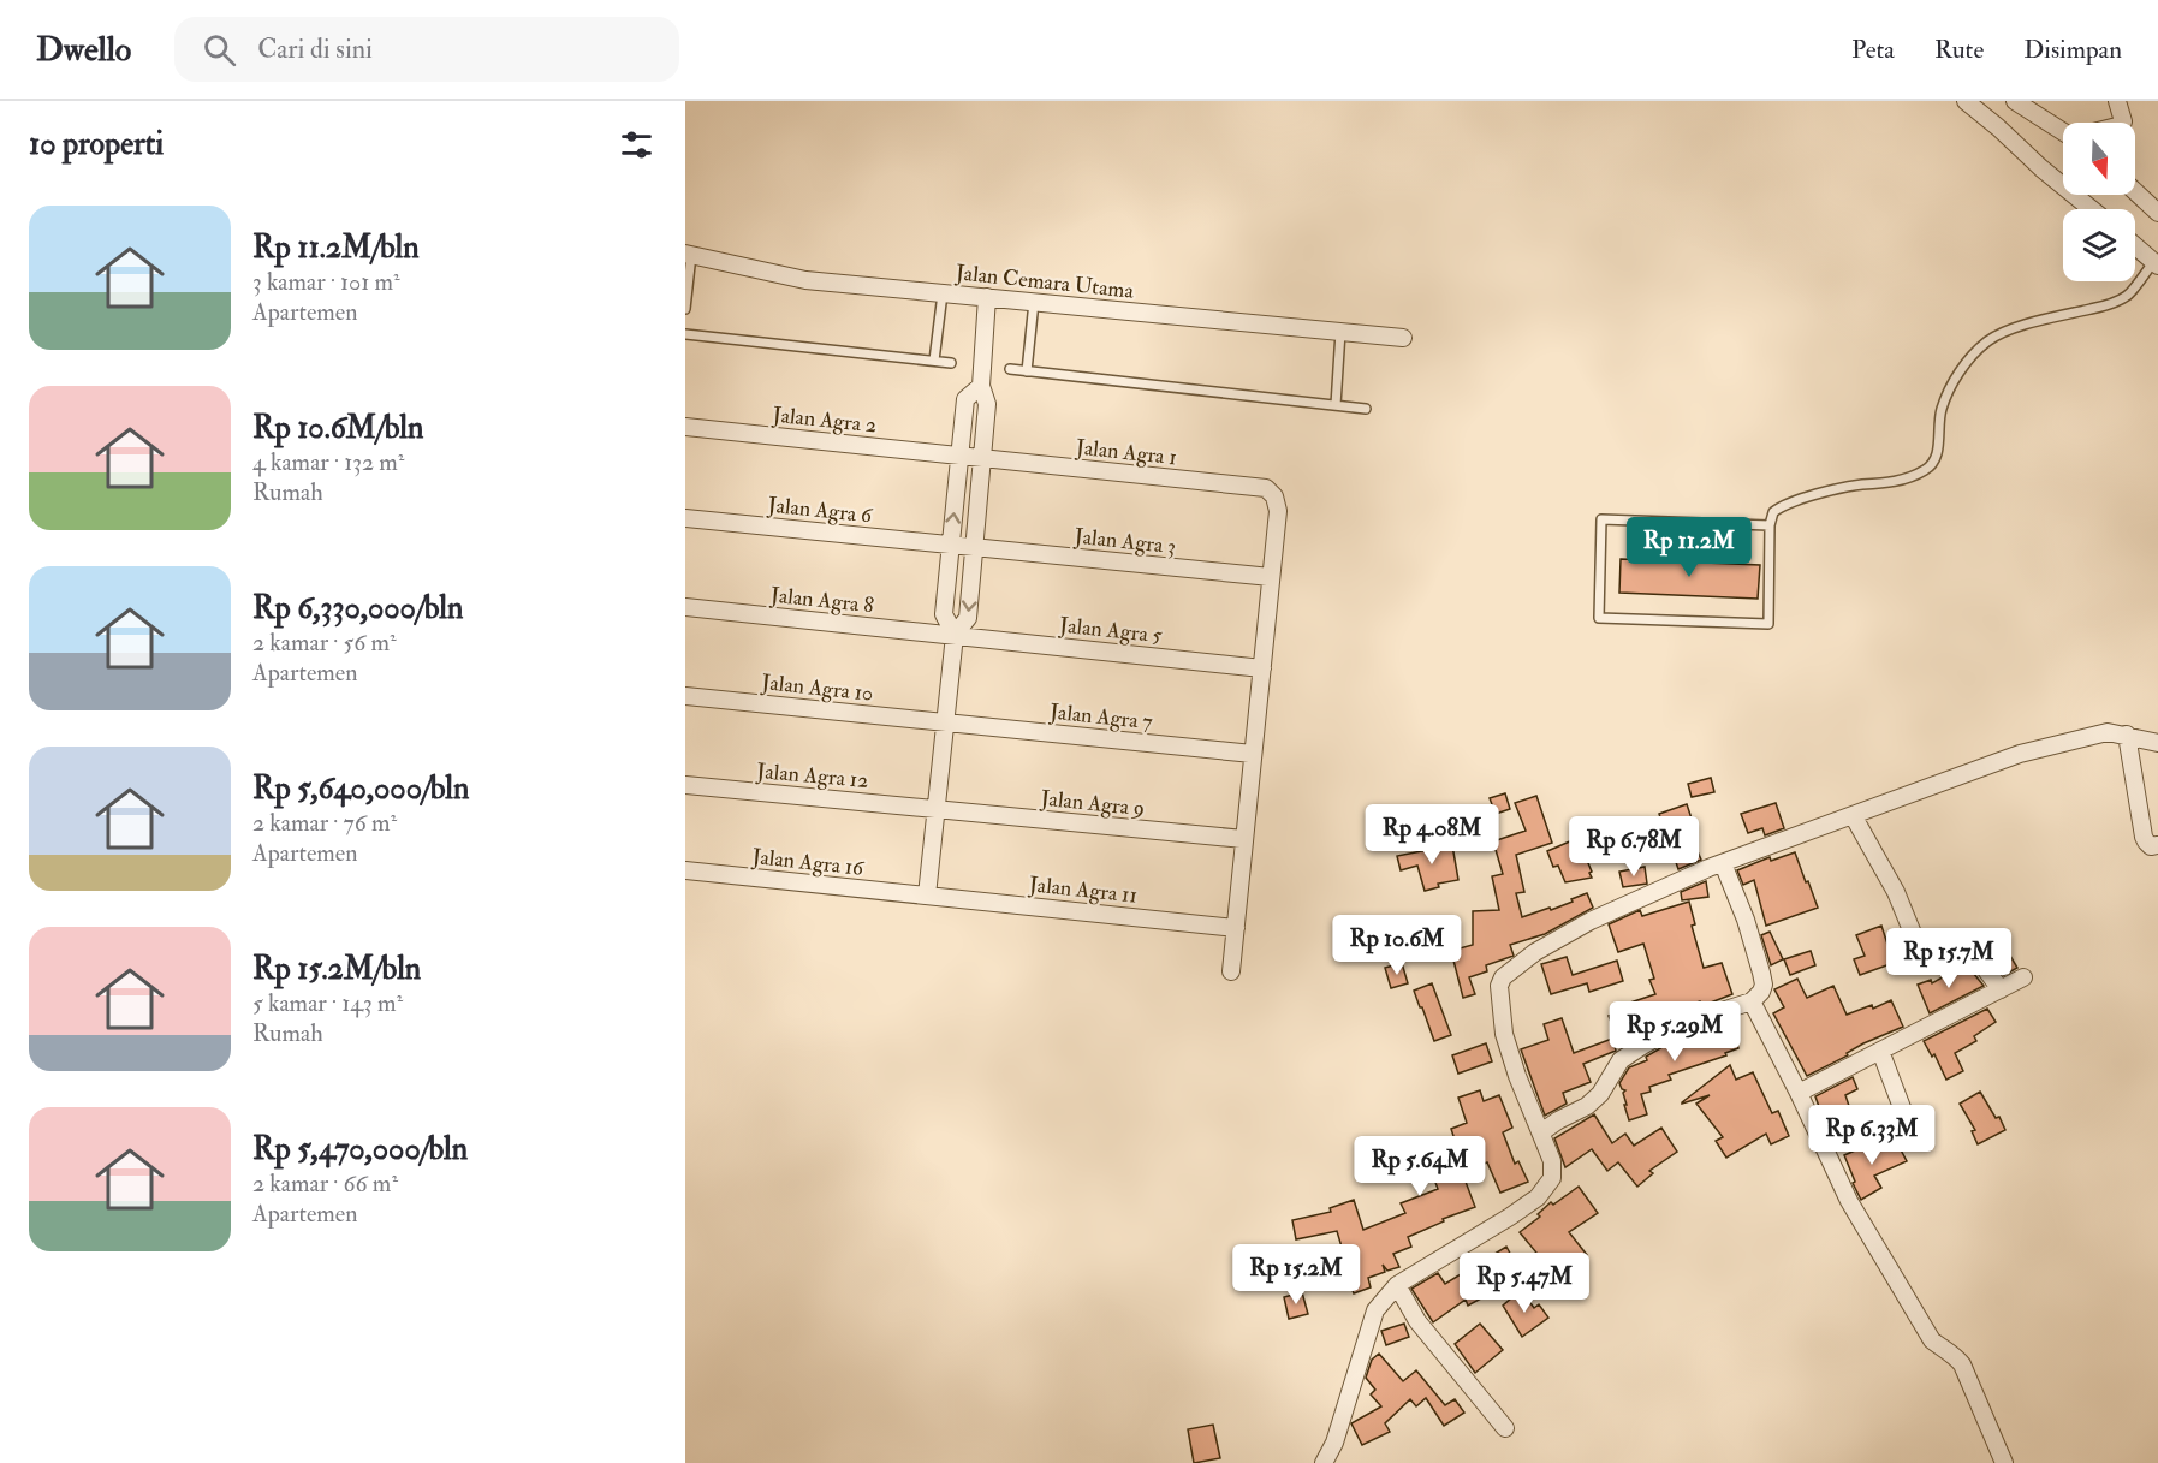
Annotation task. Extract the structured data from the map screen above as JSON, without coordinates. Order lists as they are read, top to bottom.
{
  "streets": {
    "street": [
      "Jalan Cemara Utama",
      "Jalan Agra 2",
      "Jalan Agra 1",
      "Jalan Agra 6",
      "Jalan Agra 3",
      "Jalan Agra 8",
      "Jalan Agra 5",
      "Jalan Agra 10",
      "Jalan Agra 7",
      "Jalan Agra 12",
      "Jalan Agra 9",
      "Jalan Agra 16",
      "Jalan Agra 11"
    ]
  },
  "crossings": [
    ["Jalan Agra 2", "Jalan Agra 1"],
    ["Jalan Agra 1", "Jalan Agra 3"],
    ["Jalan Agra 6", "Jalan Agra 3"],
    ["Jalan Agra 8", "Jalan Agra 5"],
    ["Jalan Agra 10", "Jalan Agra 7"],
    ["Jalan Agra 12", "Jalan Agra 9"],
    ["Jalan Agra 16", "Jalan Agra 11"]
  ],
  "north": "bottom",
  "page": {
    "header": "Dwello",
    "search": "Cari di sini",
    "nav": ["Peta", "Rute", "Disimpan"],
    "heading": "10 properti",
    "list": [
      {
        "name": "Rp 11.2M/bln",
        "note": "3 kamar · 101 m² · Apartemen"
      },
      {
        "name": "Rp 10.6M/bln",
        "note": "4 kamar · 132 m² · Rumah"
      },
      {
        "name": "Rp 6,330,000/bln",
        "note": "2 kamar · 56 m² · Apartemen"
      },
      {
        "name": "Rp 5,640,000/bln",
        "note": "2 kamar · 76 m² · Apartemen"
      },
      {
        "name": "Rp 15.2M/bln",
        "note": "5 kamar · 143 m² · Rumah"
      },
      {
        "name": "Rp 5,470,000/bln",
        "note": "2 kamar · 66 m² · Apartemen"
      }
    ],
    "price": [
      "Rp 11.2M",
      "Rp 4.08M",
      "Rp 6.78M",
      "Rp 10.6M",
      "Rp 15.7M",
      "Rp 5.29M",
      "Rp 6.33M",
      "Rp 5.64M",
      "Rp 15.2M",
      "Rp 5.47M"
    ]
  }
}
